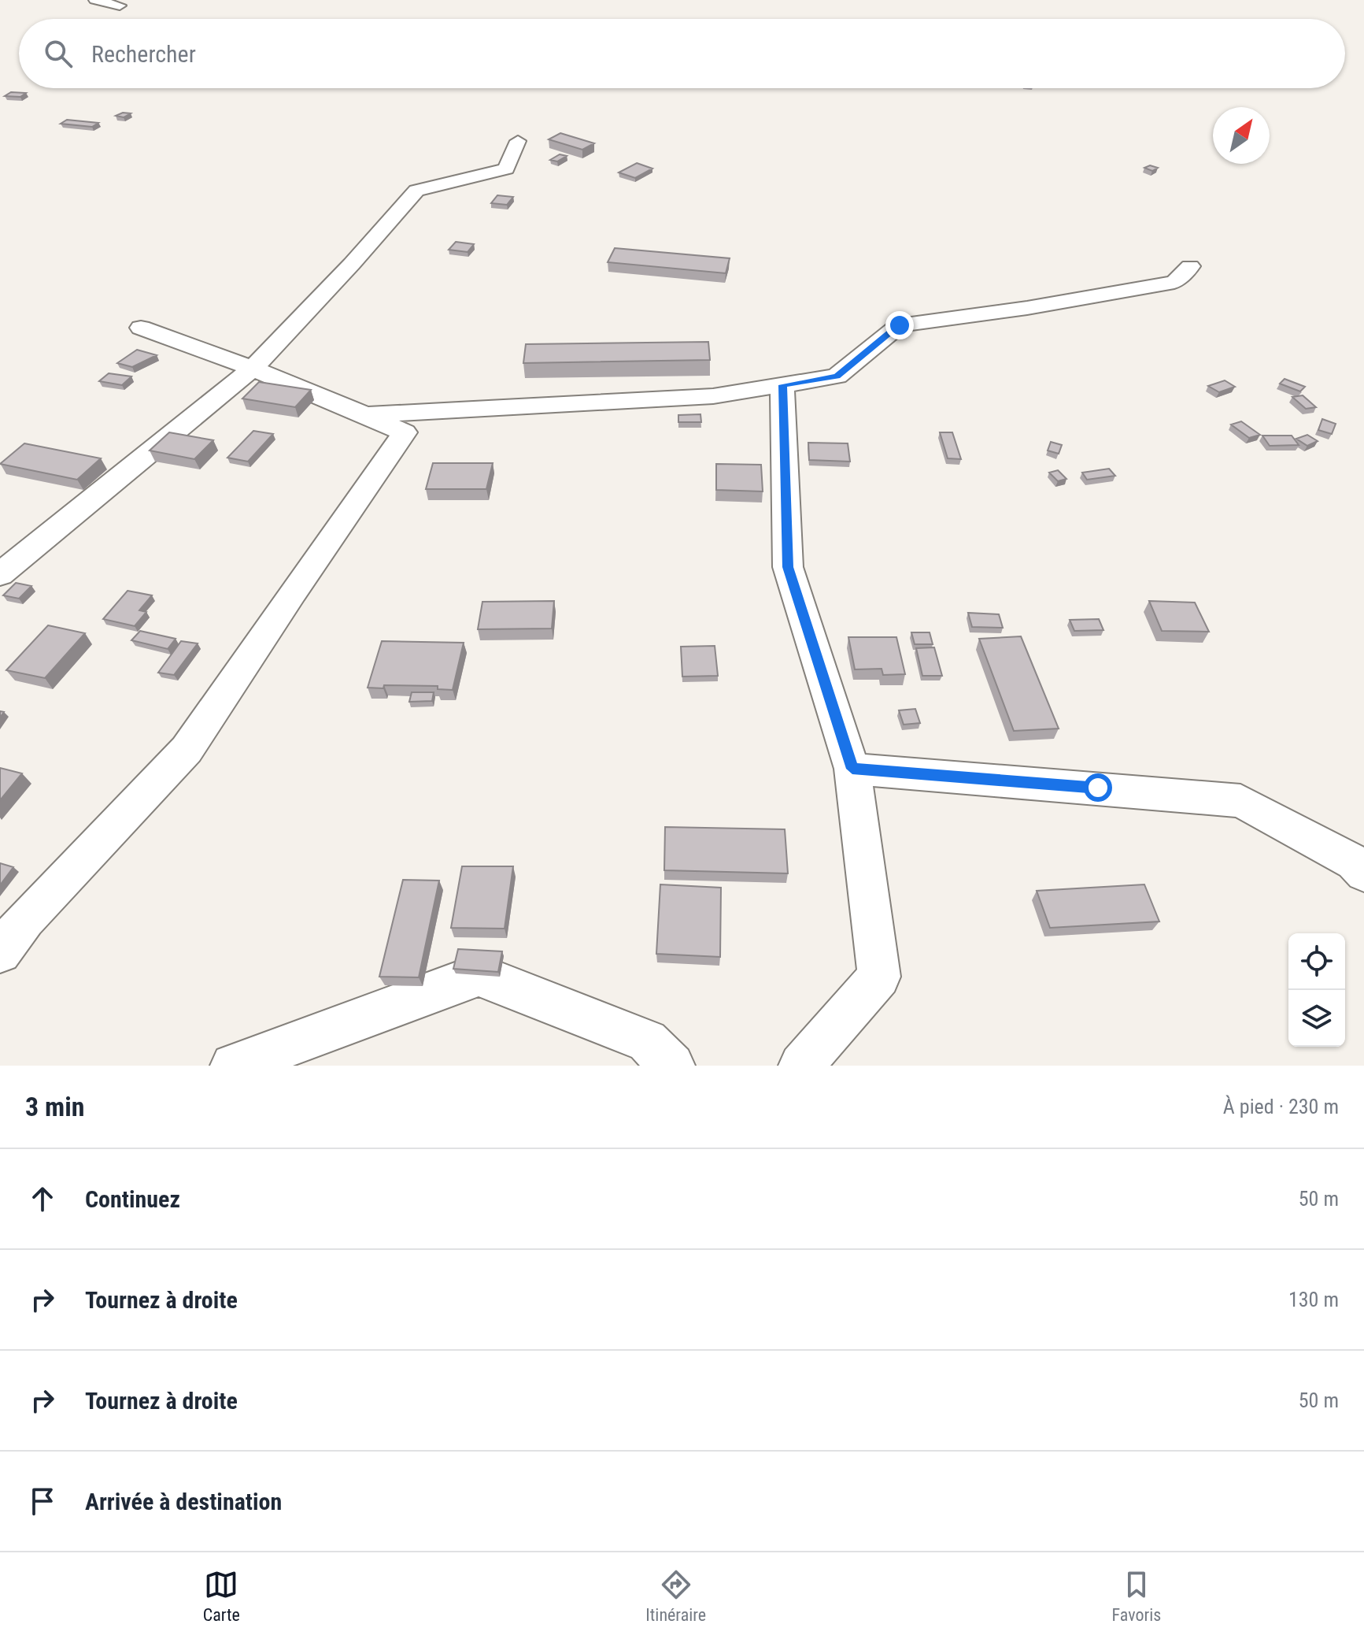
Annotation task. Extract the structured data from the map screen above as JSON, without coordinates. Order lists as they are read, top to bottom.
{
  "north": "top right",
  "page": {
    "search": "Rechercher",
    "heading": ["3 min", "À pied · 230 m"],
    "list": [
      ["Continuez", "50 m"],
      ["Tournez à droite", "130 m"],
      ["Tournez à droite", "50 m"],
      "Arrivée à destination"
    ],
    "nav": ["Carte", "Itinéraire", "Favoris"]
  }
}
